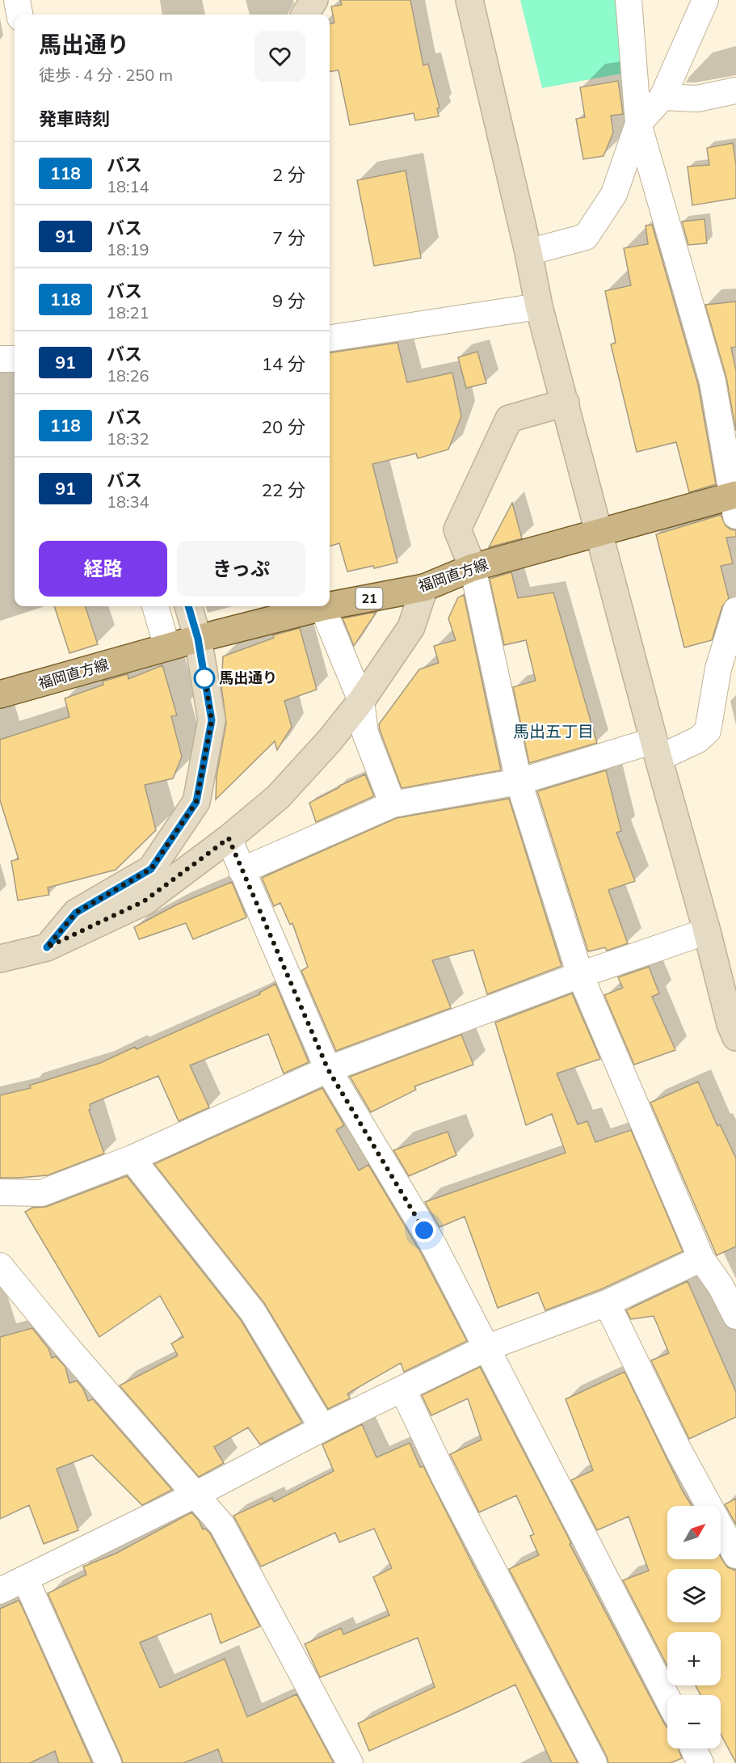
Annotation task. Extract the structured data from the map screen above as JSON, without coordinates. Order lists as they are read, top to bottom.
{
  "streets": {
    "main road": ["福岡直方線", "21"]
  },
  "districts": ["馬出五丁目"],
  "places": ["馬出通り"],
  "lines": ["bus line 118"],
  "north": "top right",
  "page": {
    "heading": [
      ["馬出通り", "徒歩 · 4 分 · 250 m"],
      "発車時刻"
    ],
    "list": [
      {
        "mark": "118",
        "name": "バス",
        "note": "18:14",
        "value": "2 分"
      },
      {
        "mark": "91",
        "name": "バス",
        "note": "18:19",
        "value": "7 分"
      },
      {
        "mark": "118",
        "name": "バス",
        "note": "18:21",
        "value": "9 分"
      },
      {
        "mark": "91",
        "name": "バス",
        "note": "18:26",
        "value": "14 分"
      },
      {
        "mark": "118",
        "name": "バス",
        "note": "18:32",
        "value": "20 分"
      },
      {
        "mark": "91",
        "name": "バス",
        "note": "18:34",
        "value": "22 分"
      }
    ],
    "buttons": ["経路", "きっぷ"],
    "map_buttons": ["+", "−"]
  }
}
